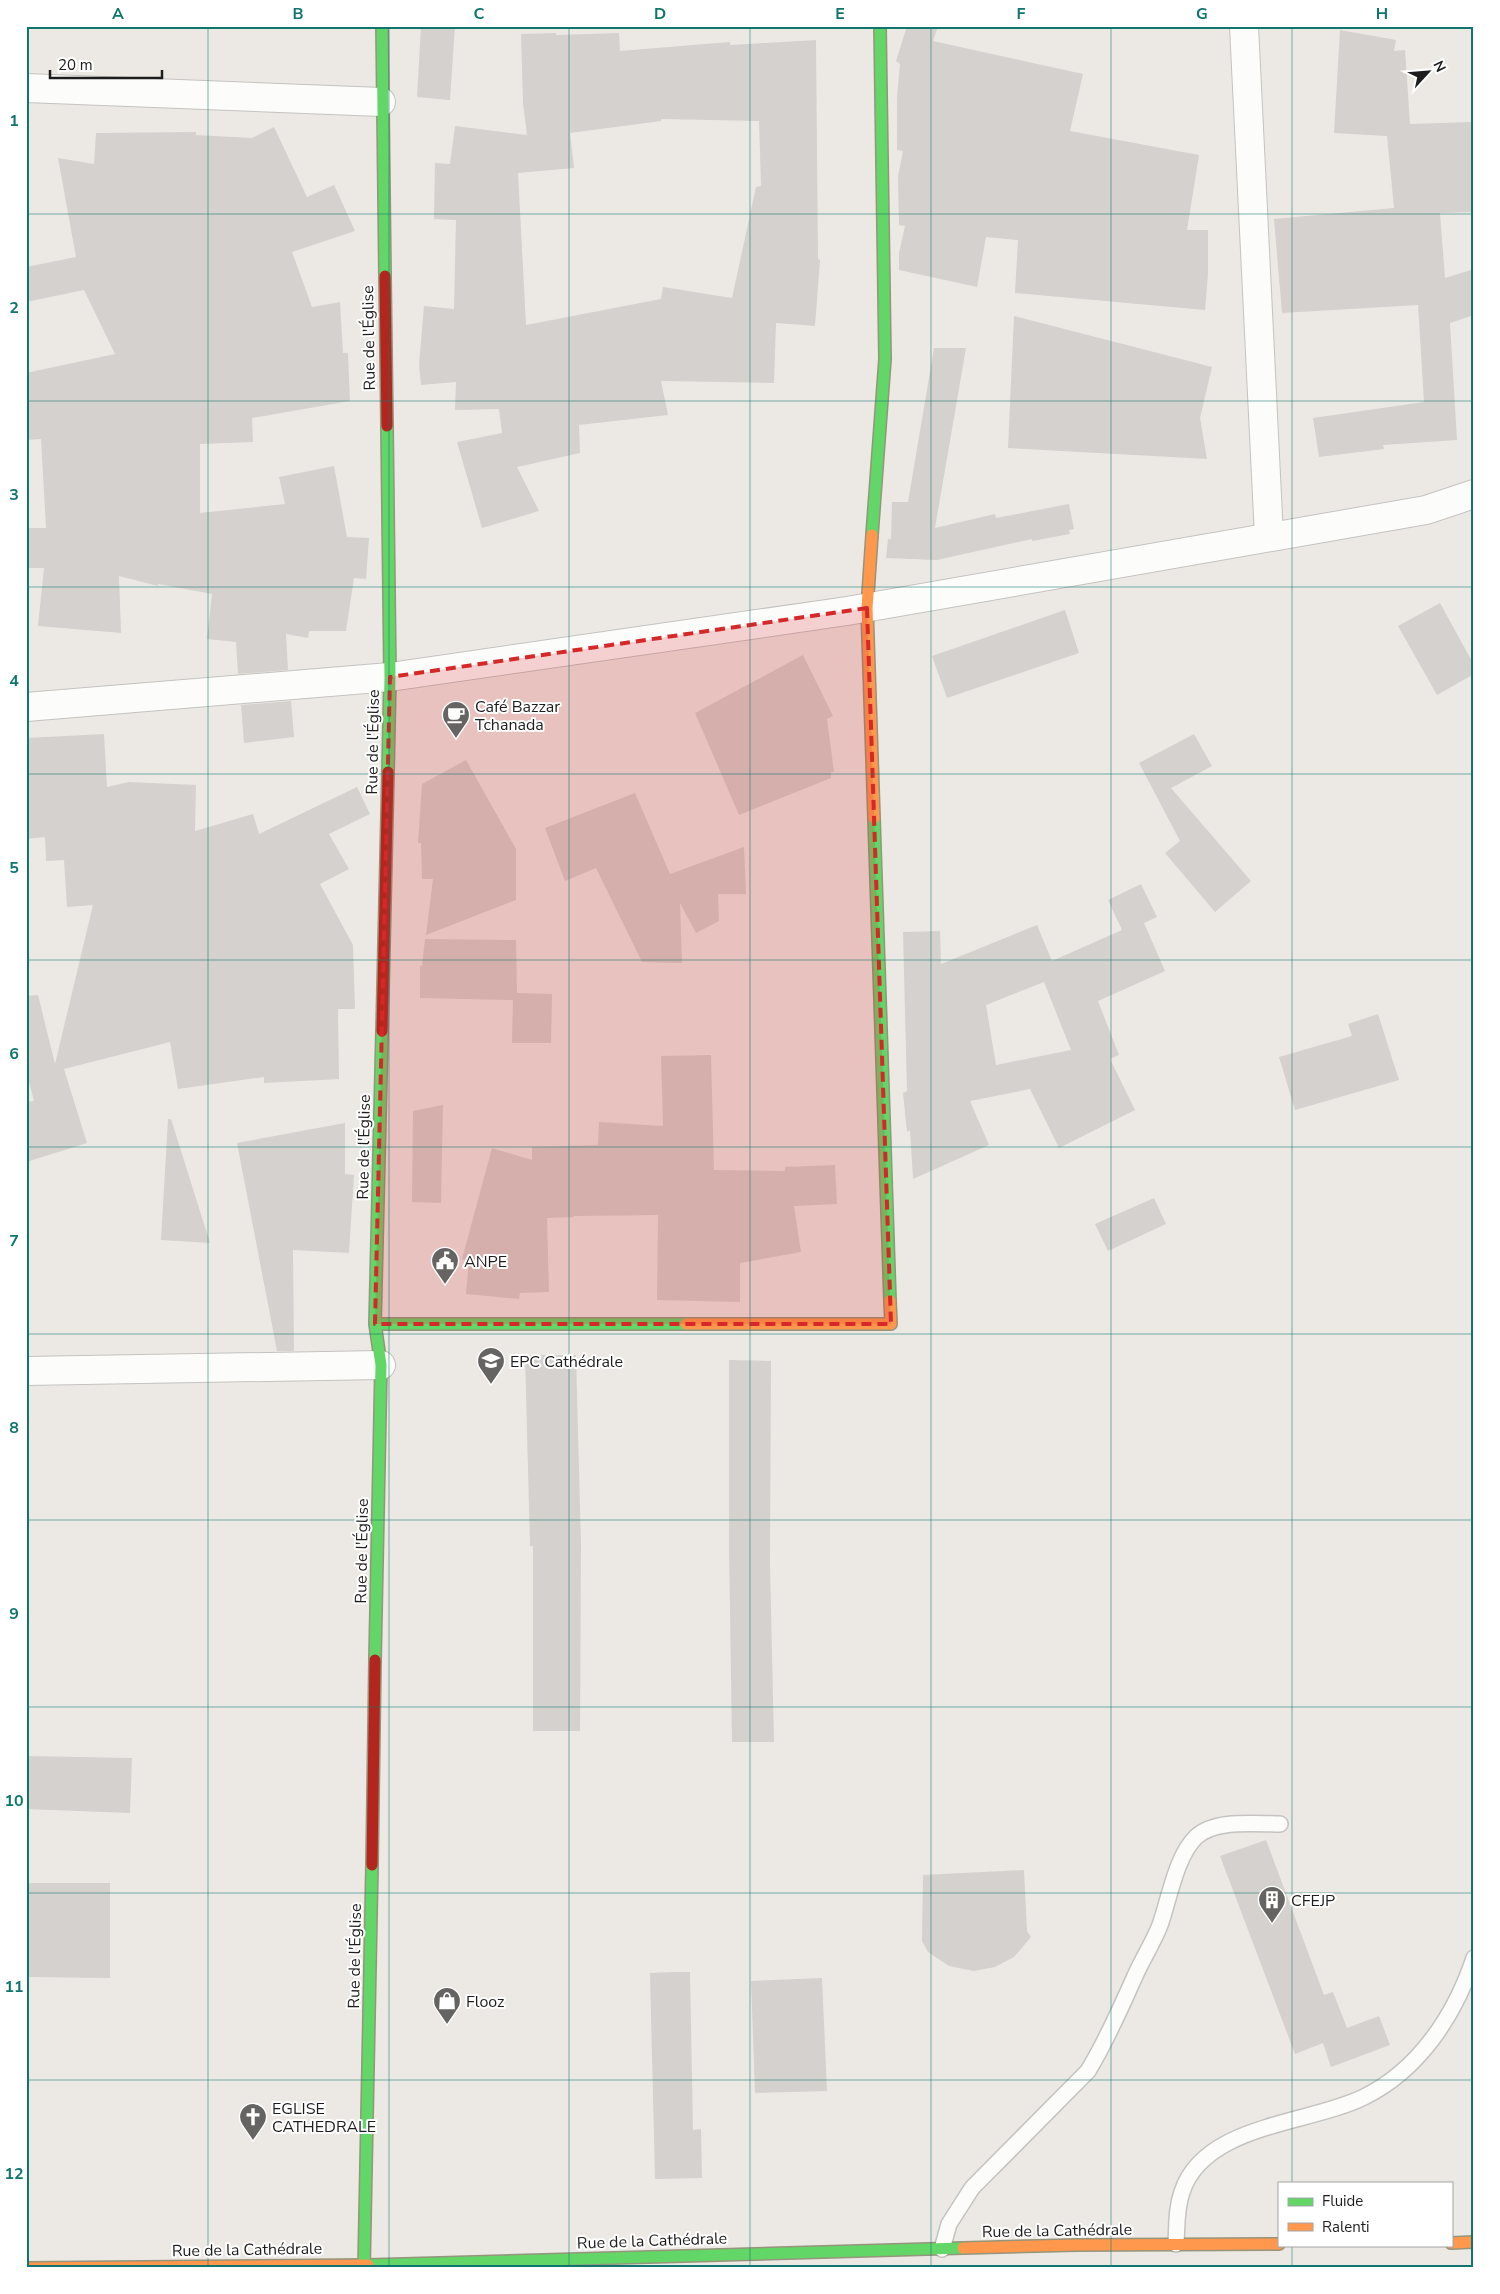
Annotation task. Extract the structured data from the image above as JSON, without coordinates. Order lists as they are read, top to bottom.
{
  "streets": {
    "street": ["Rue de l'Église", "Rue de la Cathédrale"]
  },
  "crossings": [
    ["Rue de l'Église", "Rue de la Cathédrale"]
  ],
  "places": {
    "cafe": ["Café Bazzar Tchanada"],
    "public building": ["ANPE"],
    "school or university": ["EPC Cathédrale"],
    "building": ["CFEJP"],
    "shop": ["Flooz"],
    "church": ["EGLISE CATHEDRALE"]
  },
  "legend": ["Fluide", "Ralenti"],
  "scale_bar": "20 m",
  "north": "top right",
  "grid": {
    "columns": [
      "A",
      "B",
      "C",
      "D",
      "E",
      "F",
      "G",
      "H"
    ],
    "rows": [
      "1",
      "2",
      "3",
      "4",
      "5",
      "6",
      "7",
      "8",
      "9",
      "10",
      "11",
      "12"
    ]
  }
}
